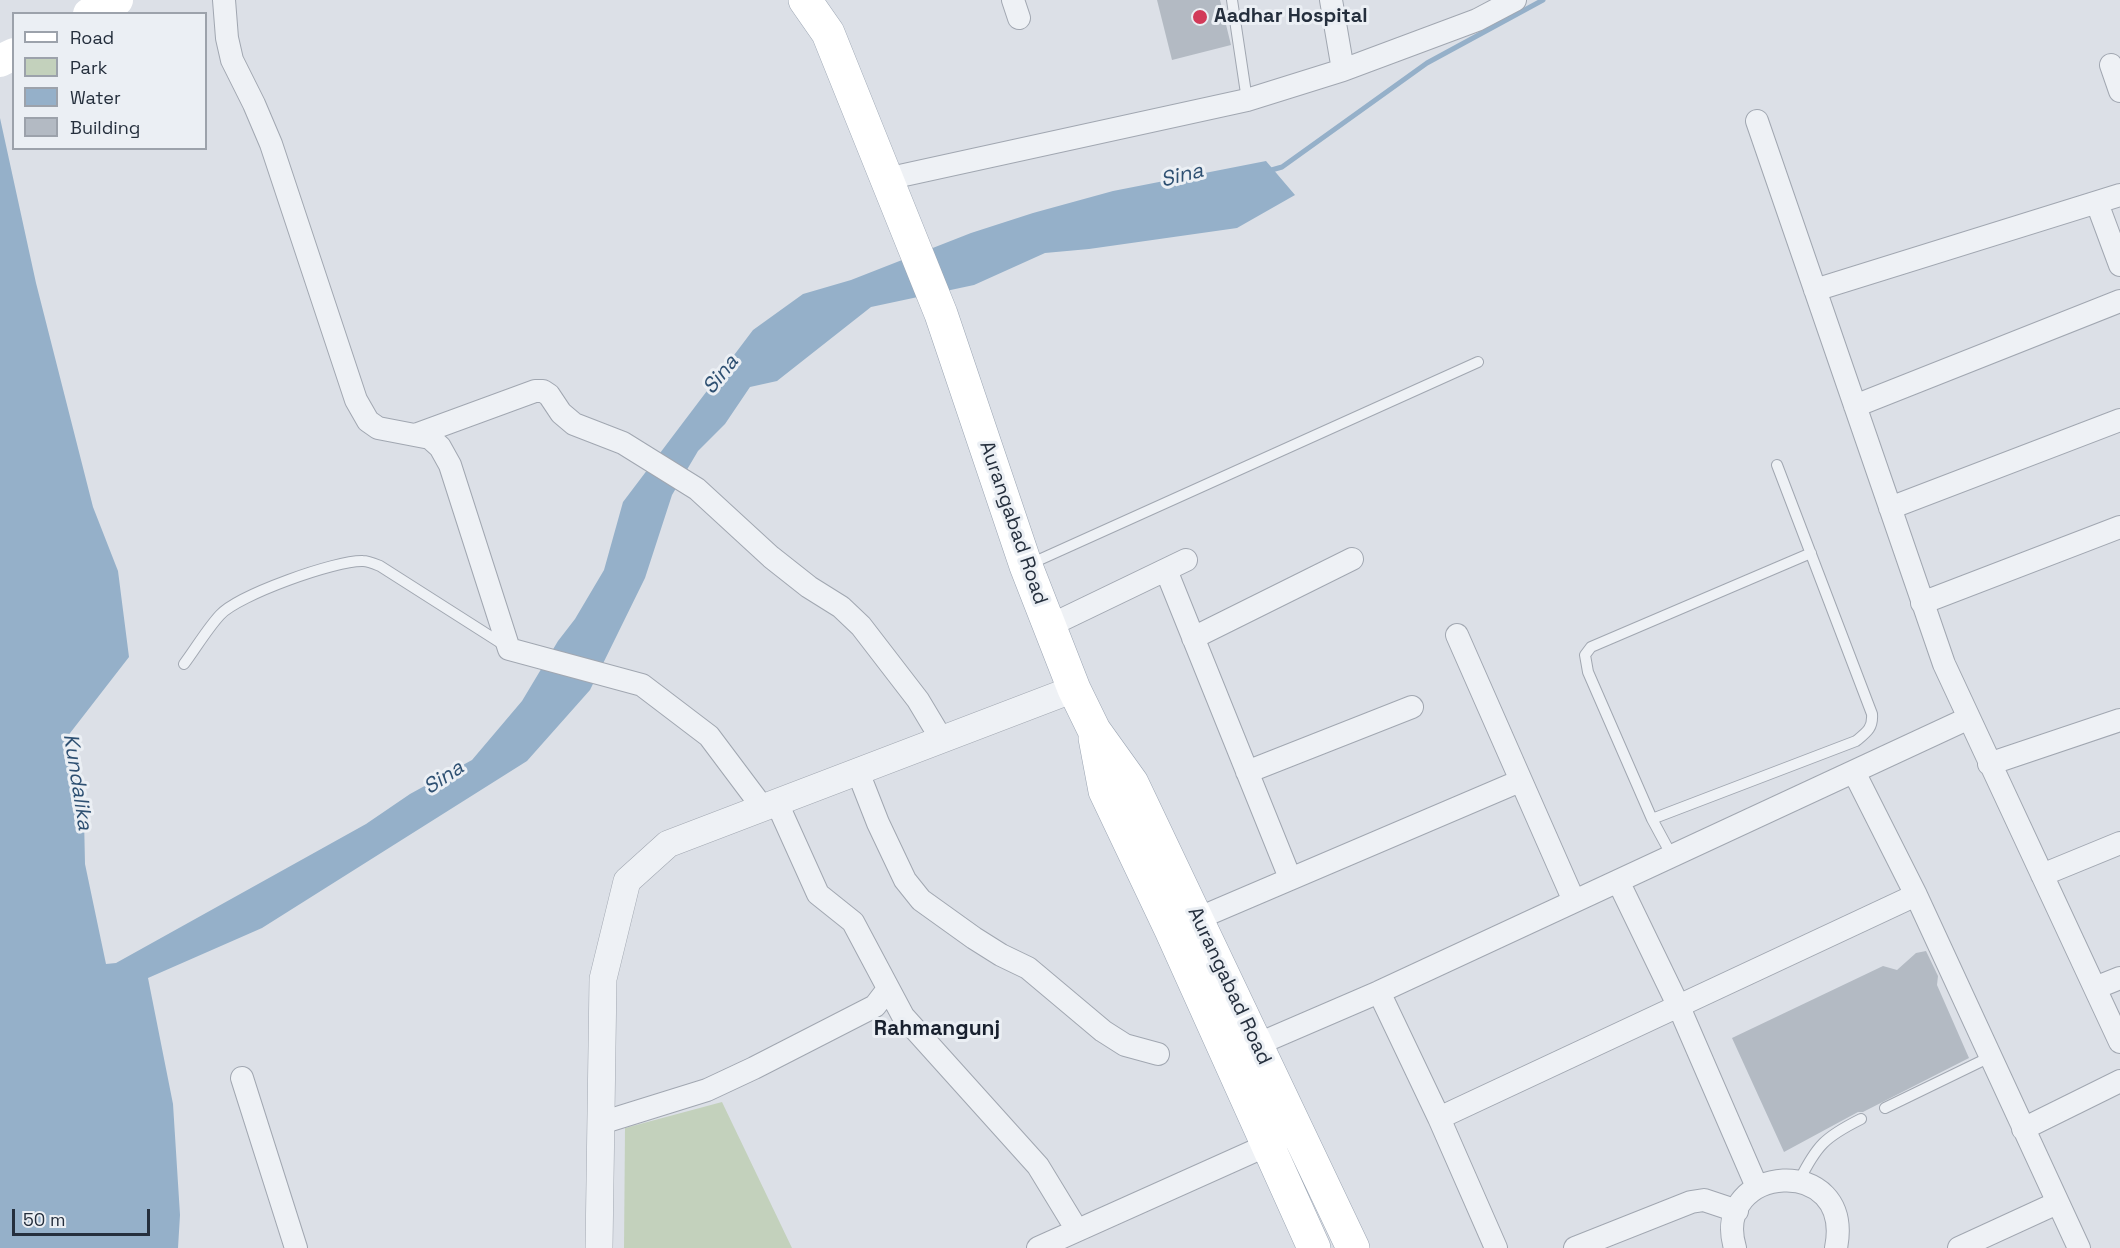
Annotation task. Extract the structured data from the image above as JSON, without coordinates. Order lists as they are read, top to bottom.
{
  "streets": {
    "main road": ["Aurangabad Road"]
  },
  "districts": ["Rahmangunj"],
  "water": ["Sina", "Kundalika"],
  "places": ["Aadhar Hospital"],
  "legend": [
    "Road",
    "Park",
    "Water",
    "Building"
  ],
  "scale_bar": "50 m"
}
